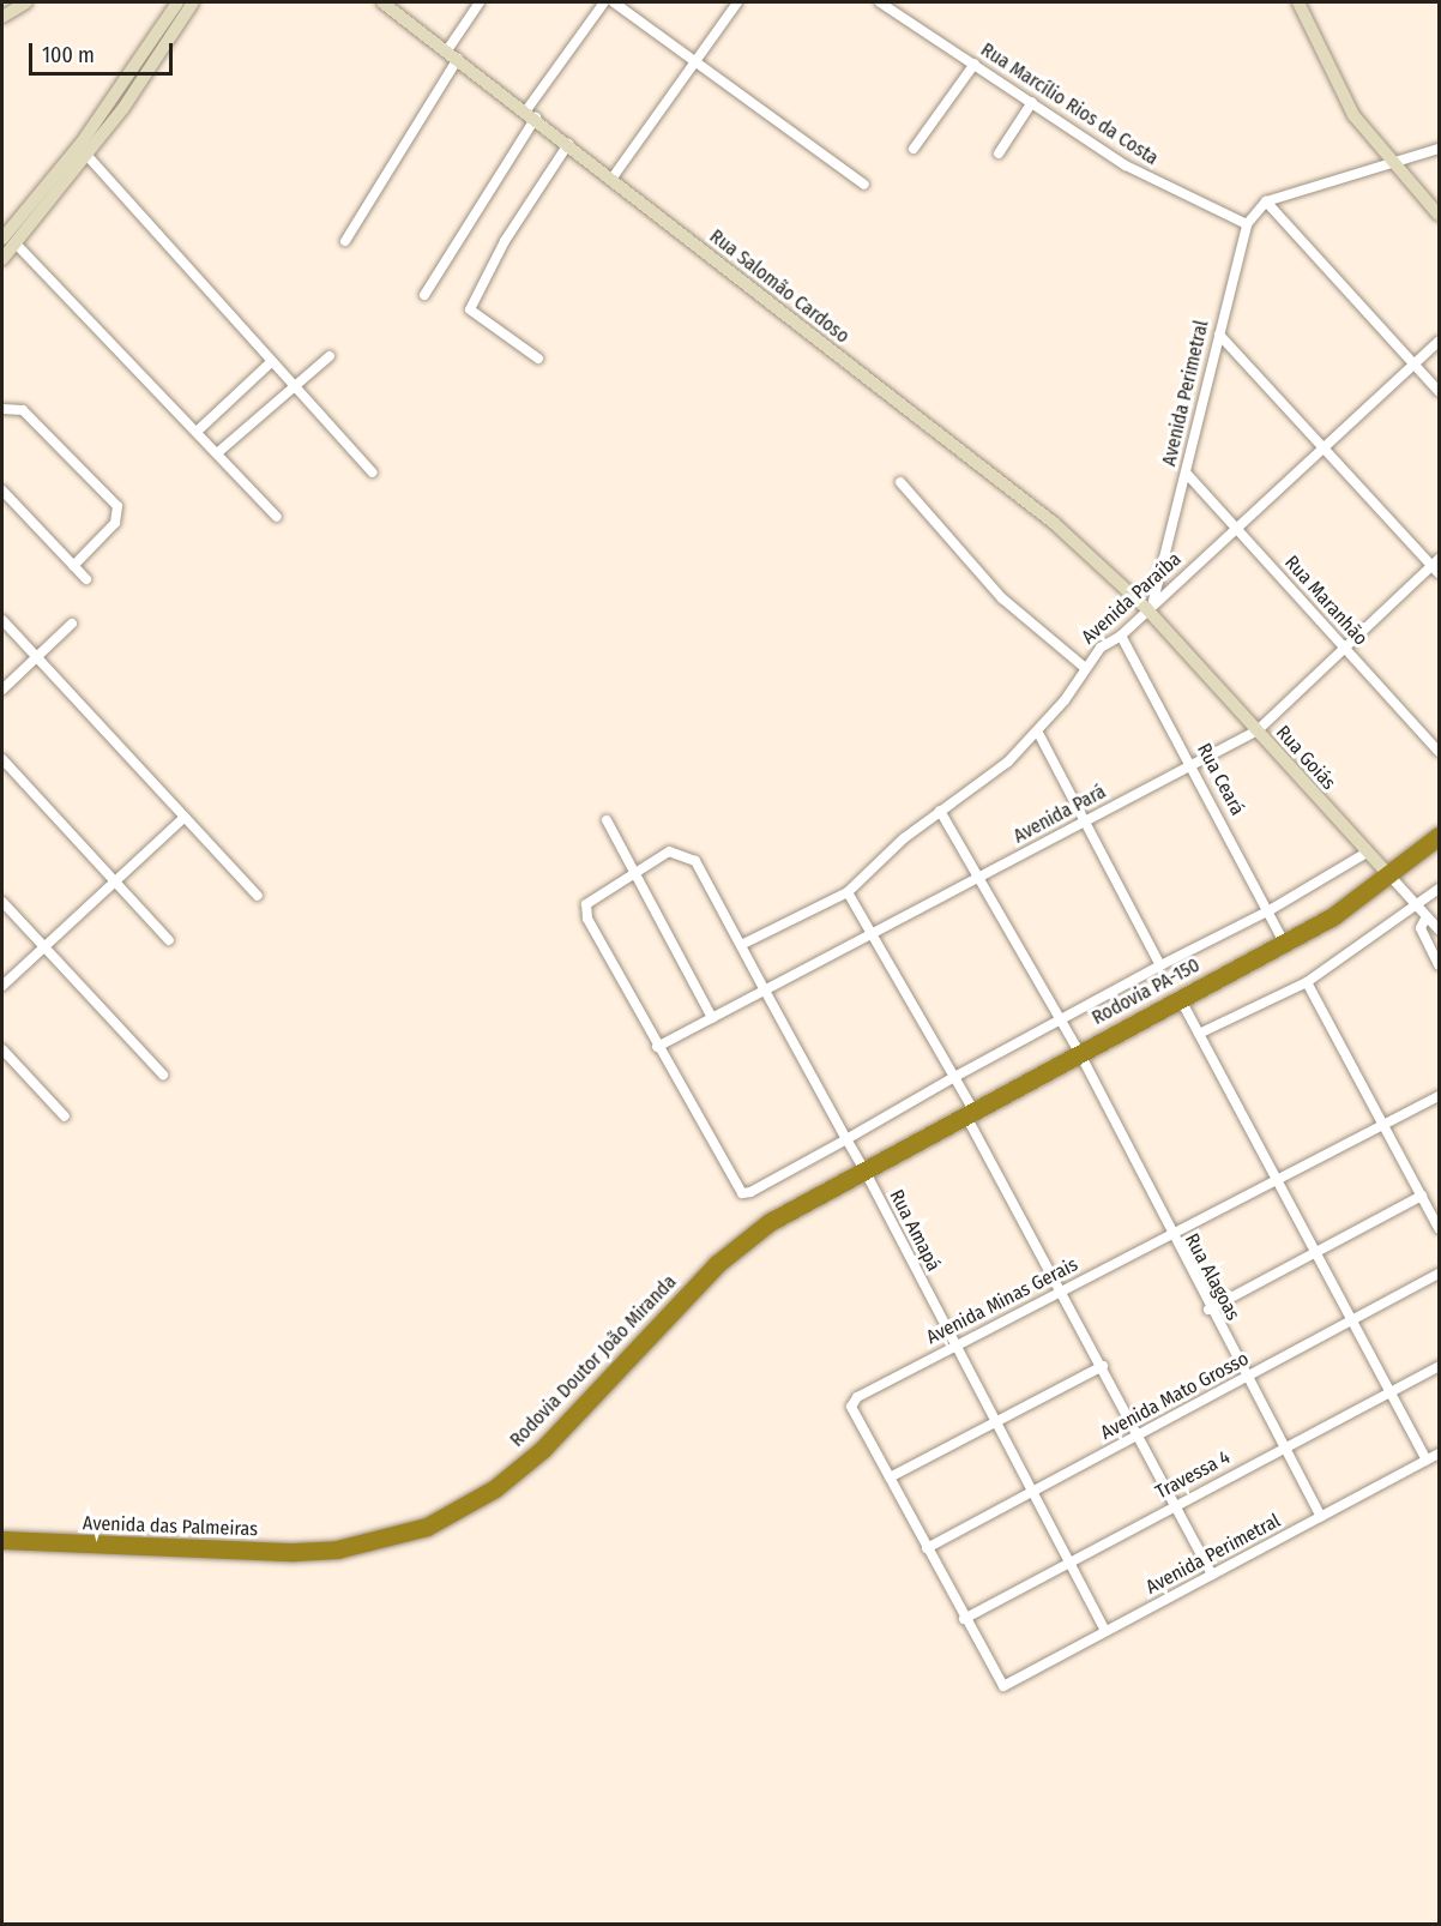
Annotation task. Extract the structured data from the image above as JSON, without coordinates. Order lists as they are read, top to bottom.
{
  "streets": {
    "highway": ["Rodovia PA-150", "Rodovia Doutor João Miranda", "Avenida das Palmeiras"],
    "street": [
      "Rua Marcílio Rios da Costa",
      "Rua Salomão Cardoso",
      "Avenida Perimetral",
      "Avenida Paraíba",
      "Rua Maranhão",
      "Rua Goiás",
      "Rua Ceará",
      "Avenida Pará",
      "Rua Amapá",
      "Rua Alagoas",
      "Avenida Minas Gerais",
      "Avenida Mato Grosso",
      "Travessa 4"
    ]
  },
  "crossings": [
    ["Rua Marcílio Rios da Costa", "Avenida Perimetral"],
    ["Rua Salomão Cardoso", "Avenida Perimetral"],
    ["Rua Salomão Cardoso", "Avenida Paraíba"],
    ["Rua Salomão Cardoso", "Rua Goiás"],
    ["Avenida Perimetral", "Avenida Paraíba"],
    ["Avenida Perimetral", "Rua Maranhão"],
    ["Avenida Perimetral", "Rua Goiás"],
    ["Avenida Perimetral", "Rua Amapá"],
    ["Avenida Perimetral", "Rua Alagoas"],
    ["Avenida Perimetral", "Travessa 4"],
    ["Avenida Paraíba", "Rua Maranhão"],
    ["Avenida Paraíba", "Rua Goiás"],
    ["Avenida Paraíba", "Rua Ceará"],
    ["Avenida Paraíba", "Rua Amapá"],
    ["Rua Maranhão", "Avenida Pará"],
    ["Rua Goiás", "Avenida Pará"],
    ["Rua Goiás", "Rodovia PA-150"],
    ["Rua Ceará", "Avenida Pará"],
    ["Rua Ceará", "Rodovia PA-150"],
    ["Avenida Pará", "Rua Amapá"],
    ["Rodovia PA-150", "Rua Amapá"],
    ["Rodovia PA-150", "Rua Alagoas"],
    ["Rodovia PA-150", "Rodovia Doutor João Miranda"],
    ["Rua Amapá", "Avenida Minas Gerais"],
    ["Rua Amapá", "Rodovia Doutor João Miranda"],
    ["Rua Amapá", "Avenida Mato Grosso"],
    ["Rua Amapá", "Travessa 4"],
    ["Rua Alagoas", "Avenida Minas Gerais"],
    ["Rua Alagoas", "Avenida Mato Grosso"],
    ["Rua Alagoas", "Travessa 4"],
    ["Rodovia Doutor João Miranda", "Avenida das Palmeiras"]
  ],
  "scale_bar": "100 m"
}
